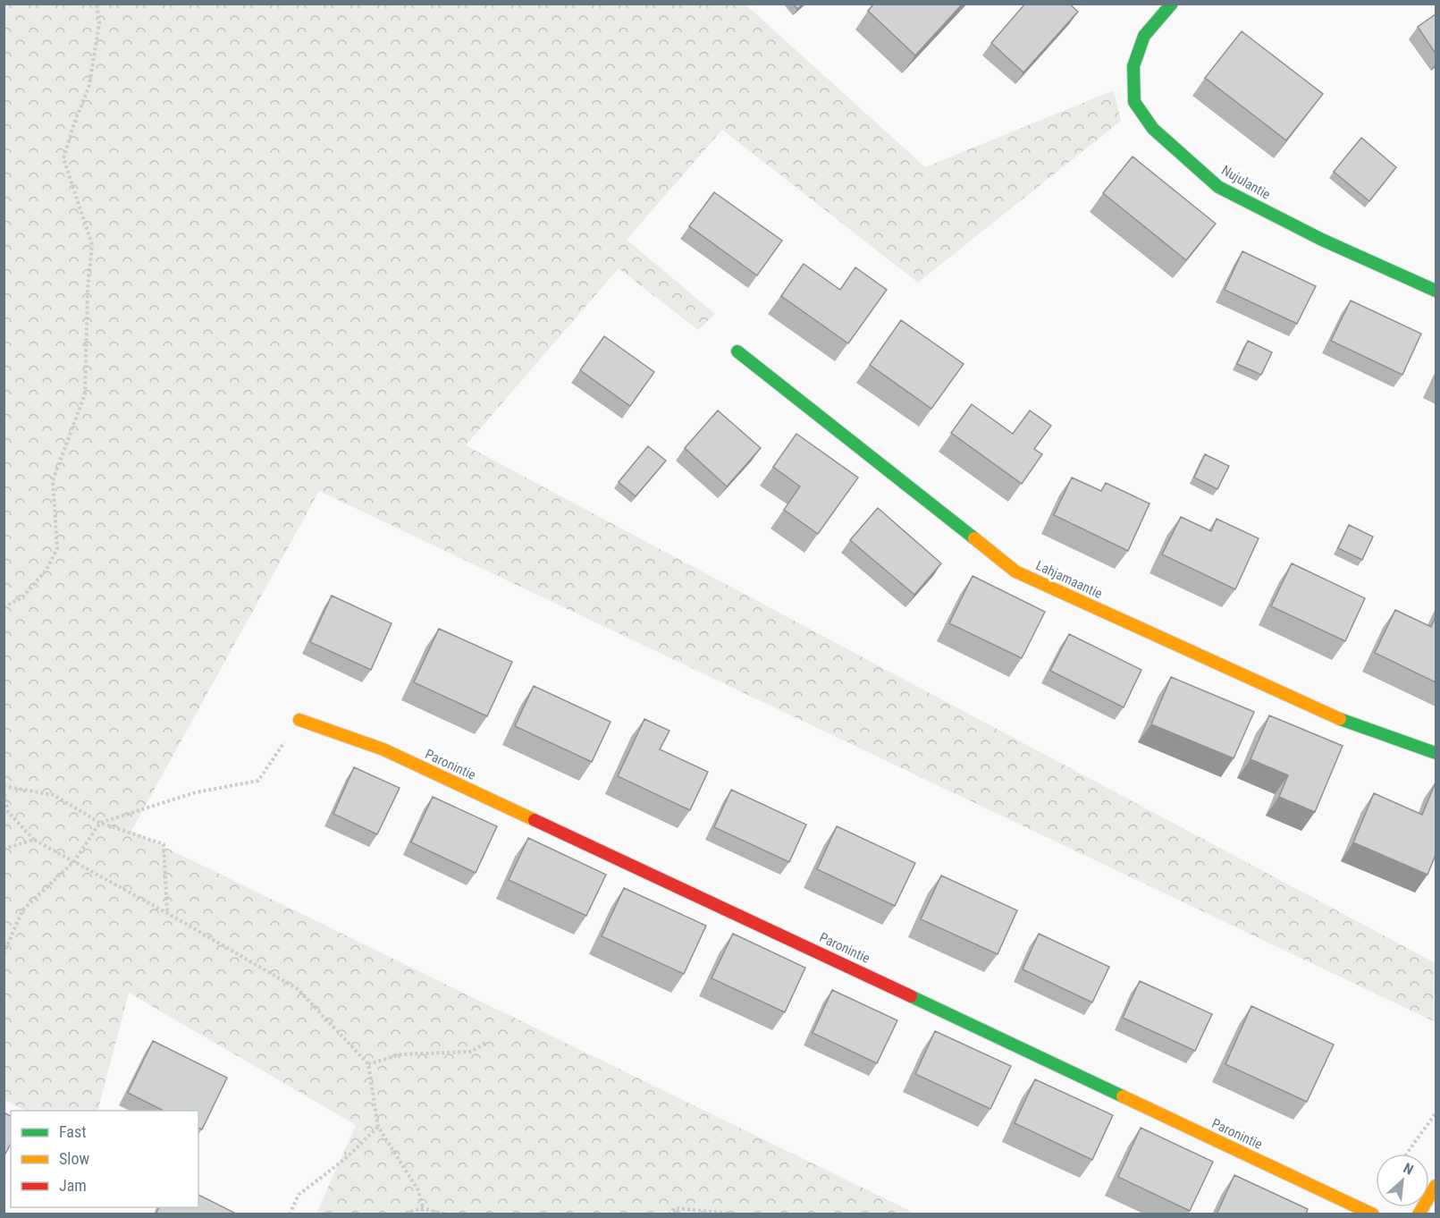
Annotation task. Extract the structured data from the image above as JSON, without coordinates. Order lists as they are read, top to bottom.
{
  "streets": {
    "street": ["Nujulantie", "Lahjamaantie", "Paronintie"]
  },
  "legend": ["Fast", "Slow", "Jam"],
  "north": "top right"
}
